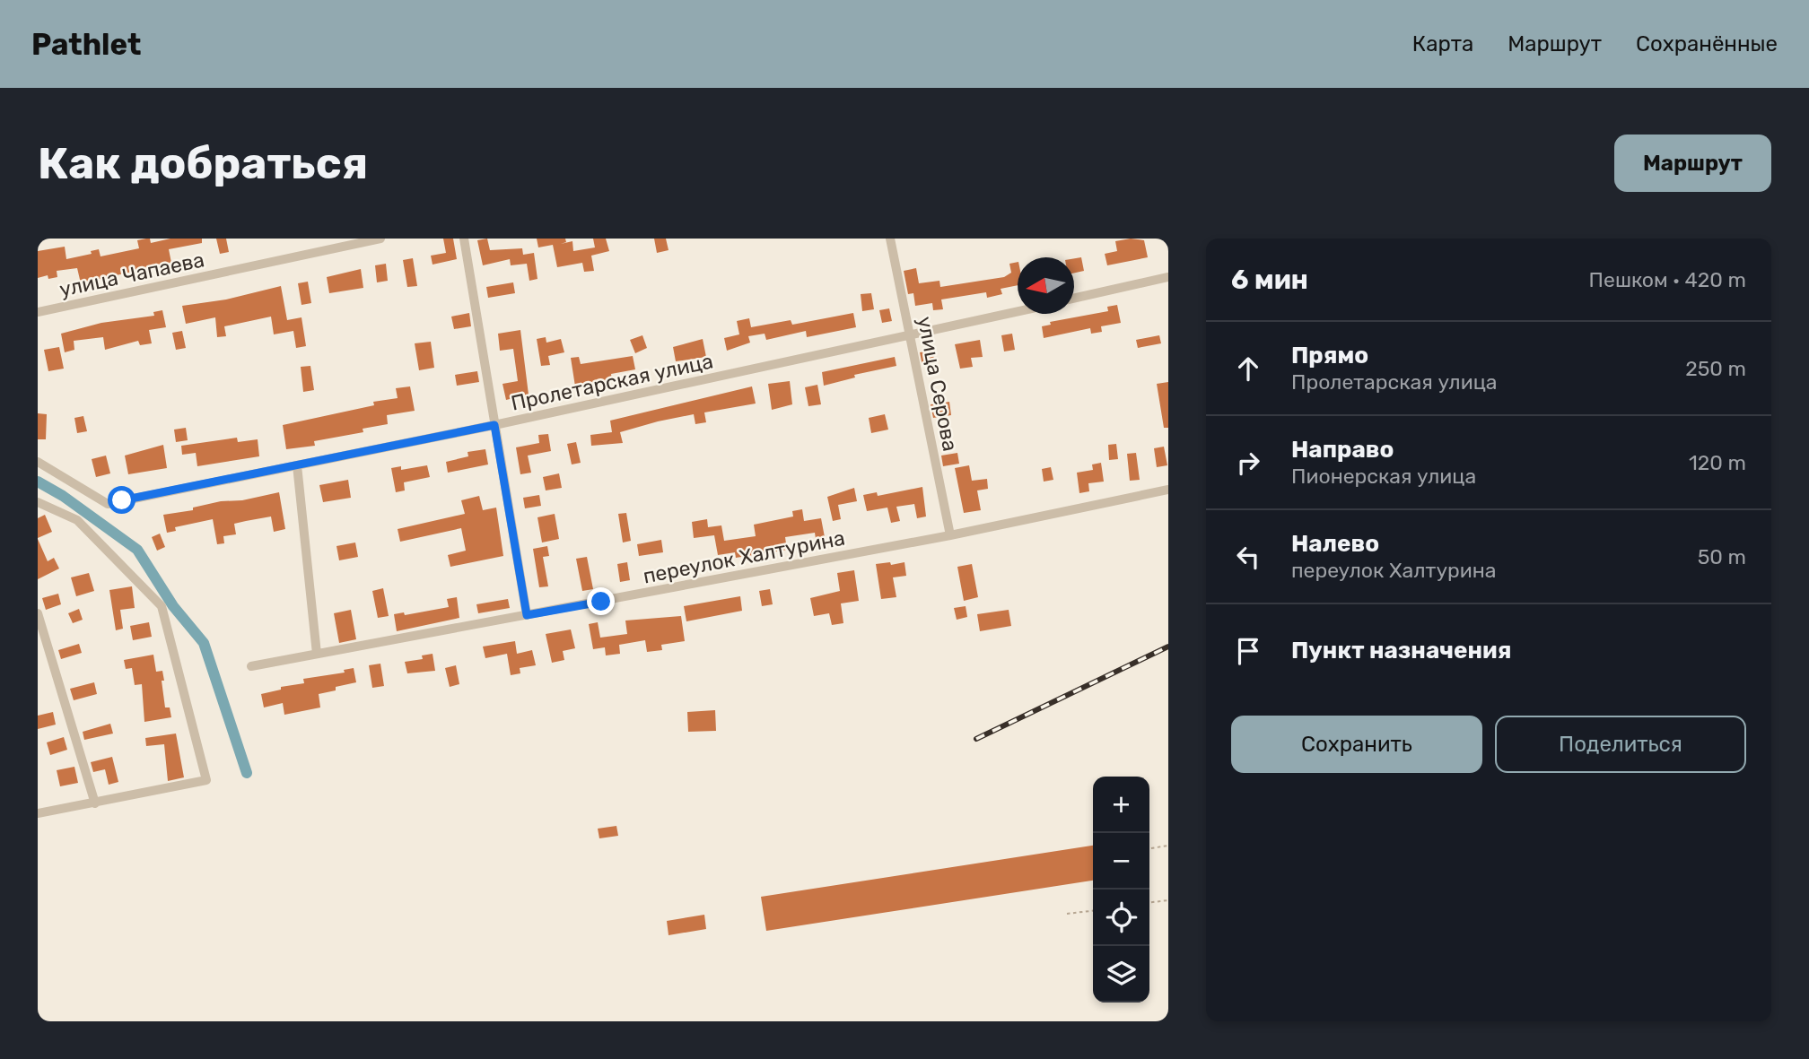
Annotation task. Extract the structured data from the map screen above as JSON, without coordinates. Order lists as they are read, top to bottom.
{
  "streets": {
    "street": [
      "улица Чапаева",
      "Пролетарская улица",
      "улица Серова",
      "переулок Халтурина"
    ]
  },
  "crossings": [
    ["Пролетарская улица", "улица Серова"],
    ["улица Серова", "переулок Халтурина"]
  ],
  "north": "left",
  "page": {
    "header": "Pathlet",
    "nav": ["Карта", "Маршрут", "Сохранённые"],
    "buttons": [
      "Маршрут",
      ["Сохранить", "Поделиться"]
    ],
    "title": "Как добраться",
    "heading": ["6 мин", "Пешком · 420 m"],
    "list": [
      ["Прямо", "Пролетарская улица", "250 m"],
      ["Направо", "Пионерская улица", "120 m"],
      ["Налево", "переулок Халтурина", "50 m"],
      "Пункт назначения"
    ],
    "map_buttons": ["+", "−"]
  }
}
